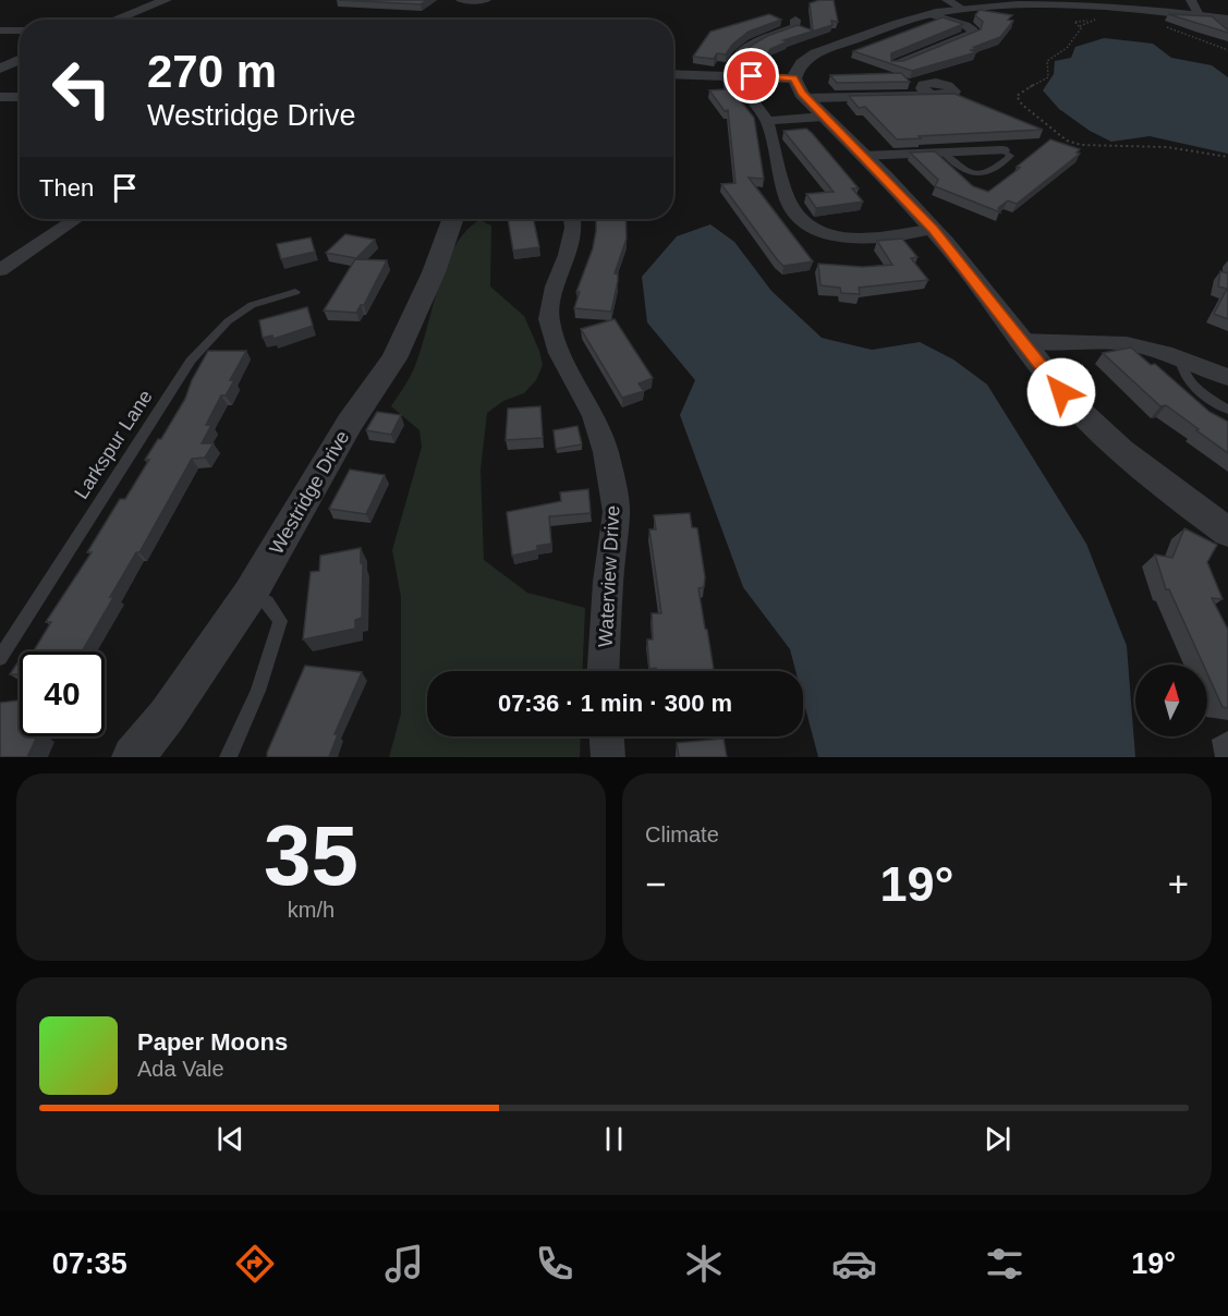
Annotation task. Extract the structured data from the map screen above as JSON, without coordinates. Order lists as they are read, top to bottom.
{
  "streets": {
    "street": ["Westridge Drive", "Waterview Drive"],
    "lane": ["Larkspur Lane"]
  },
  "north": "top",
  "page": {
    "turn": ["270 m", "Westridge Drive"],
    "then": "Then",
    "limit": "40",
    "trip": "07:36 · 1 min · 300 m",
    "tile": [
      ["35", "km/h"],
      "Climate"
    ],
    "heat": ["−", "19°", "+"],
    "song": ["Paper Moons", "Ada Vale"],
    "tabs": ["07:35", "19°"]
  }
}
